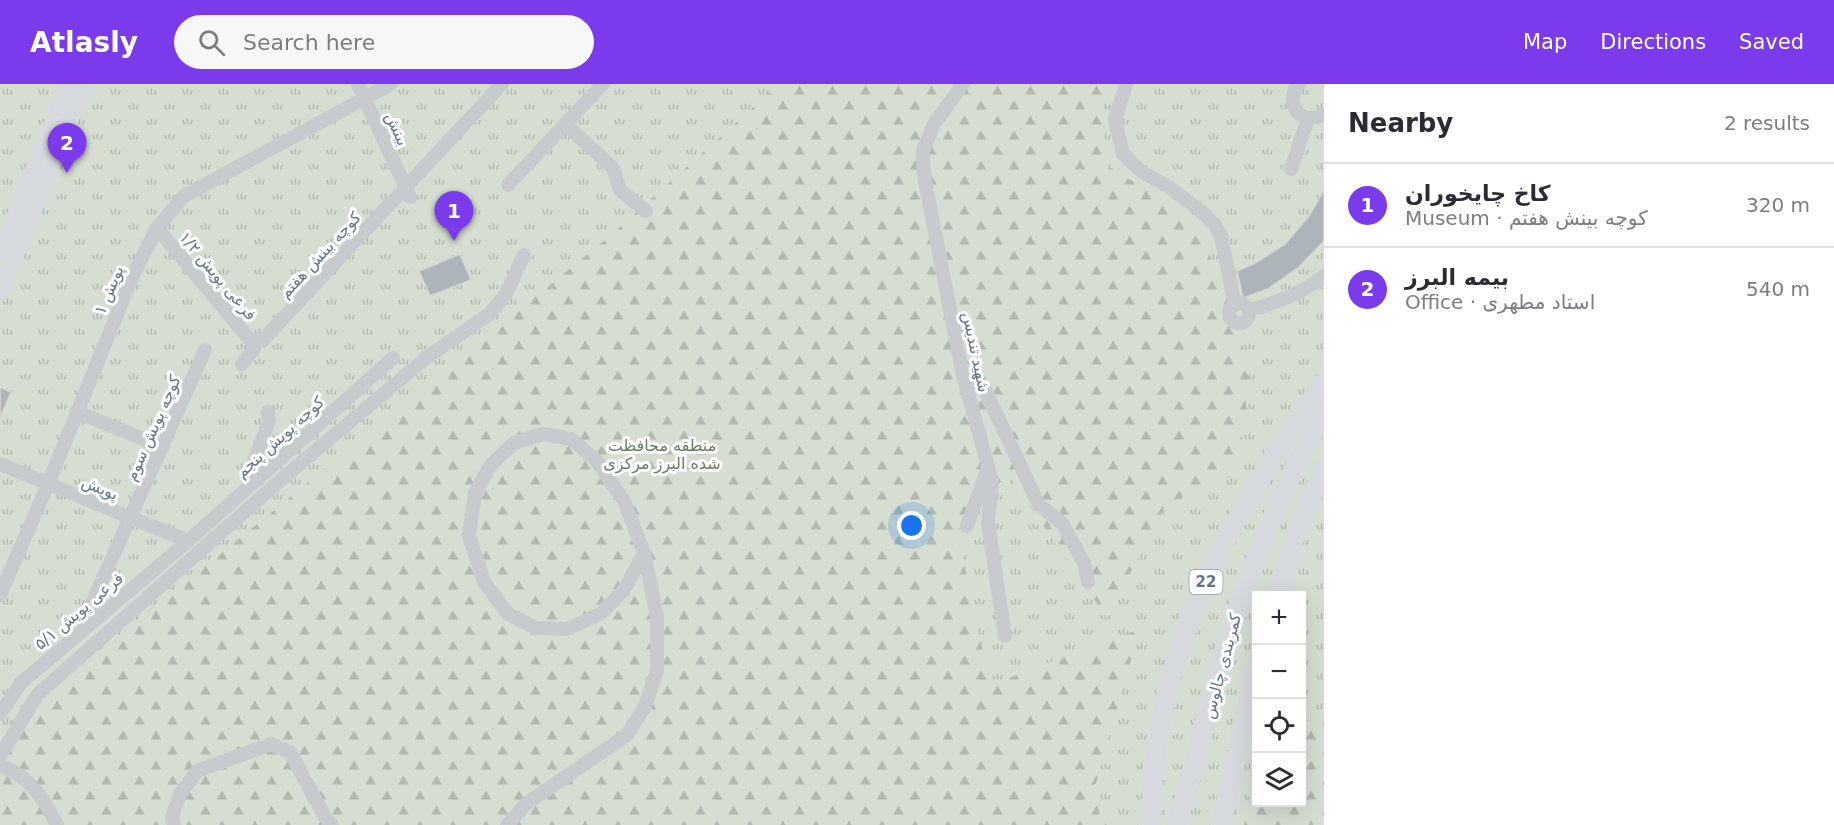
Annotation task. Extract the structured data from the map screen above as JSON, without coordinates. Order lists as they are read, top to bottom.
{
  "streets": {
    "highway": ["22", "کمربندی چالوس"],
    "street": [
      "بینش",
      "کوچه بینش هفتم",
      "فرعی پویش ۱/۲",
      "پویش ۱",
      "شهید تندیس",
      "کوچه پویش سوم",
      "کوچه پویش پنجم",
      "پویش",
      "فرعی پویش ۵/۱"
    ]
  },
  "crossings": [
    ["بینش", "کوچه بینش هفتم"],
    ["بینش", "پویش ۱"],
    ["کوچه بینش هفتم", "فرعی پویش ۱/۲"],
    ["فرعی پویش ۱/۲", "پویش ۱"],
    ["پویش ۱", "پویش"],
    ["کوچه پویش سوم", "پویش"],
    ["کوچه پویش سوم", "فرعی پویش ۵/۱"],
    ["کوچه پویش پنجم", "پویش"],
    ["کوچه پویش پنجم", "فرعی پویش ۵/۱"],
    ["پویش", "فرعی پویش ۵/۱"]
  ],
  "parks": ["منطقه محافظت شده البرز مرکزی"],
  "page": {
    "header": "Atlasly",
    "search": "Search here",
    "nav": ["Map", "Directions", "Saved"],
    "heading": ["Nearby", "2 results"],
    "pins": ["2", "1"],
    "list": [
      {
        "mark": "1",
        "name": "کاخ چایخوران",
        "note": "Museum · کوچه بینش هفتم",
        "value": "320 m"
      },
      {
        "mark": "2",
        "name": "بیمه البرز",
        "note": "Office · استاد مطهری",
        "value": "540 m"
      }
    ],
    "map_buttons": ["+", "−"]
  }
}
